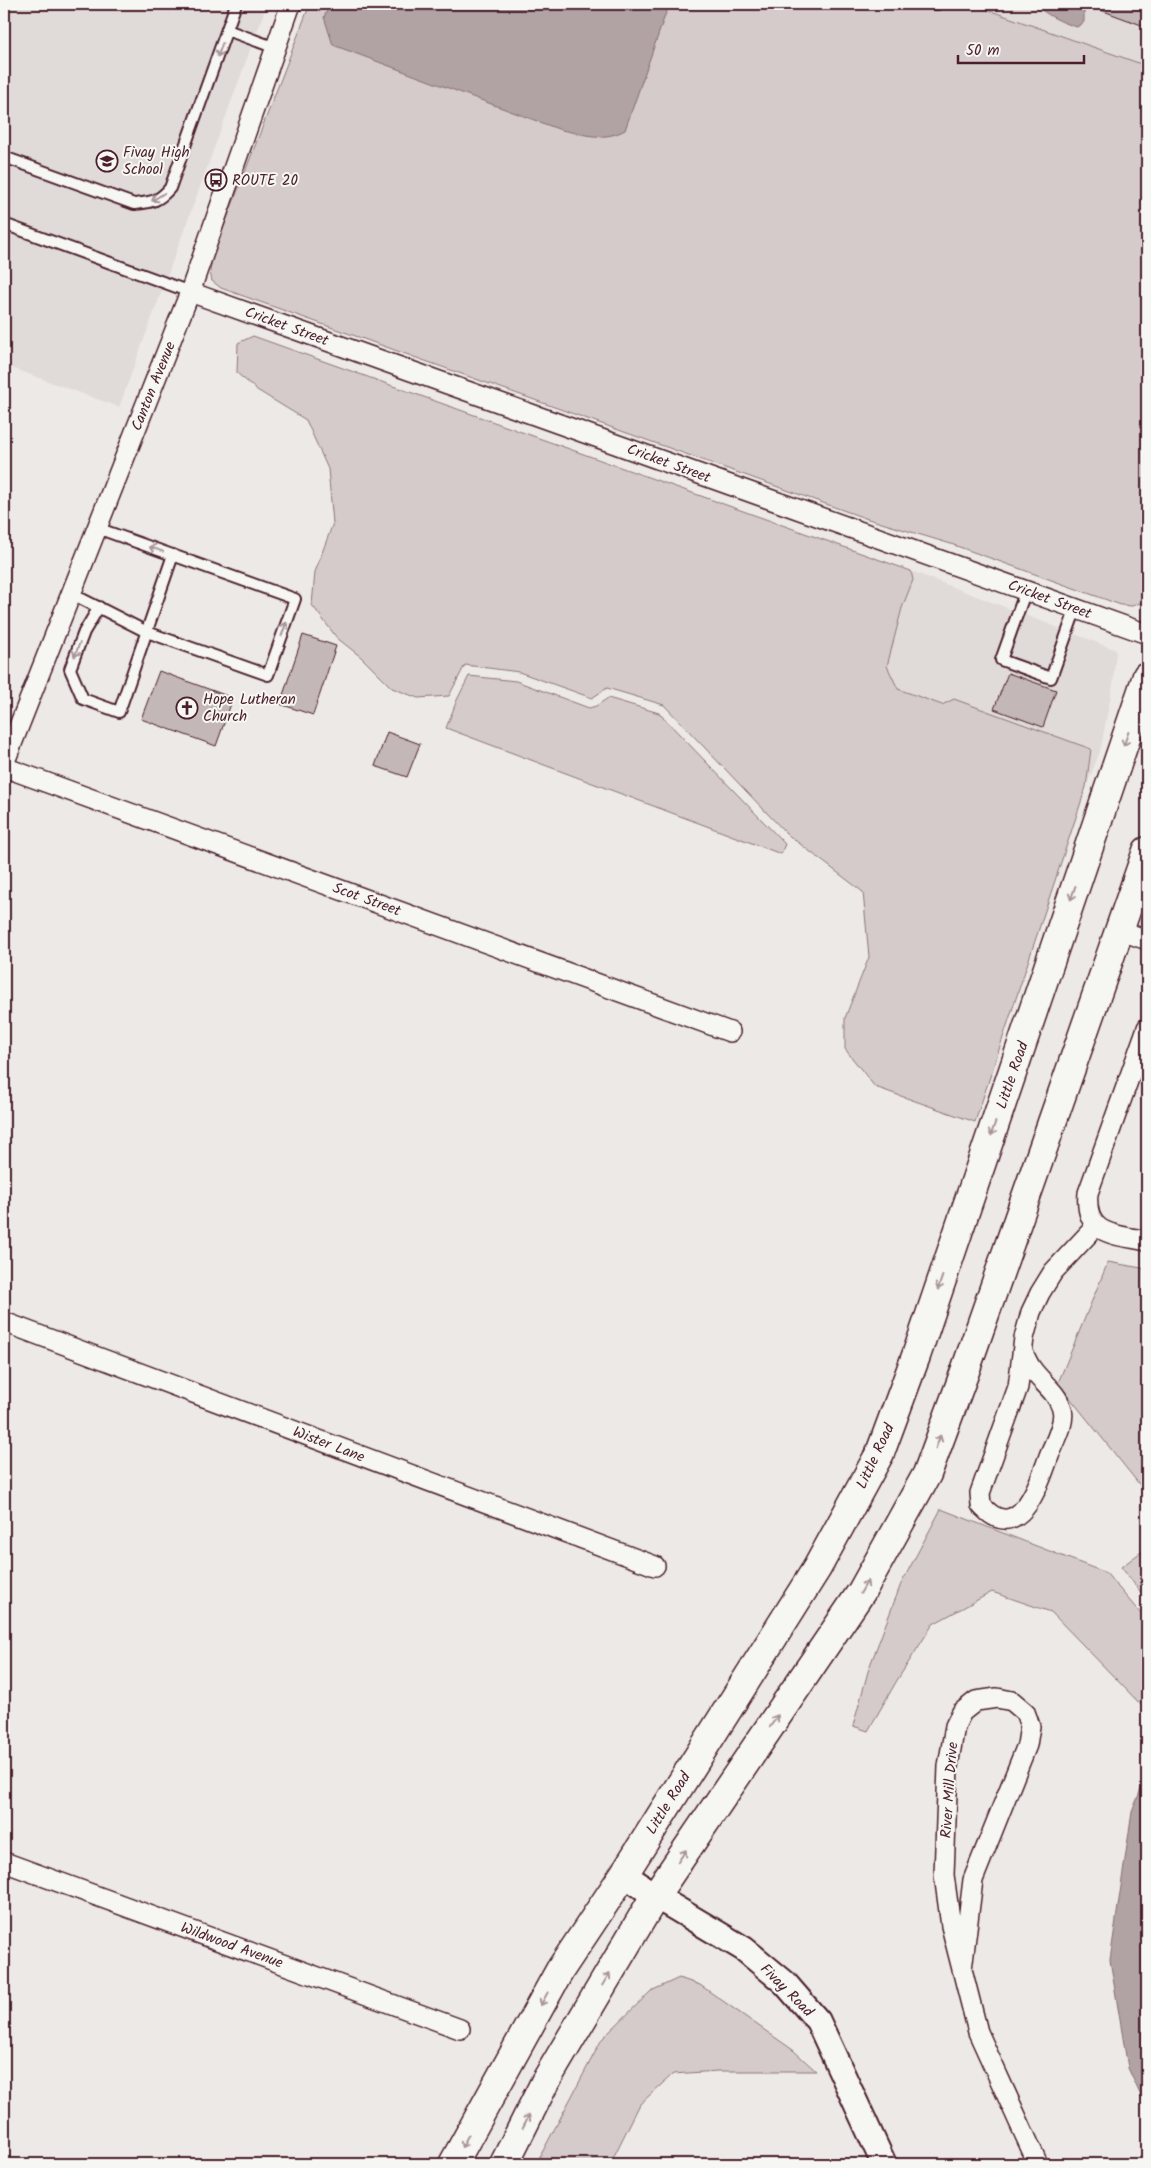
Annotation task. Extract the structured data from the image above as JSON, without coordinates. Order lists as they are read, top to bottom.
{
  "streets": {
    "main road": ["Little Road"],
    "street": [
      "Cricket Street",
      "Canton Avenue",
      "Scot Street",
      "Wister Lane",
      "River Mill Drive",
      "Wildwood Avenue",
      "Fivay Road"
    ]
  },
  "crossings": [
    ["Cricket Street", "Canton Avenue"],
    ["Canton Avenue", "Scot Street"],
    ["Little Road", "Fivay Road"]
  ],
  "places": {
    "school or university": ["Fivay High School"],
    "bus stop": ["ROUTE 20"],
    "church": ["Hope Lutheran Church"]
  },
  "scale_bar": "50 m"
}
